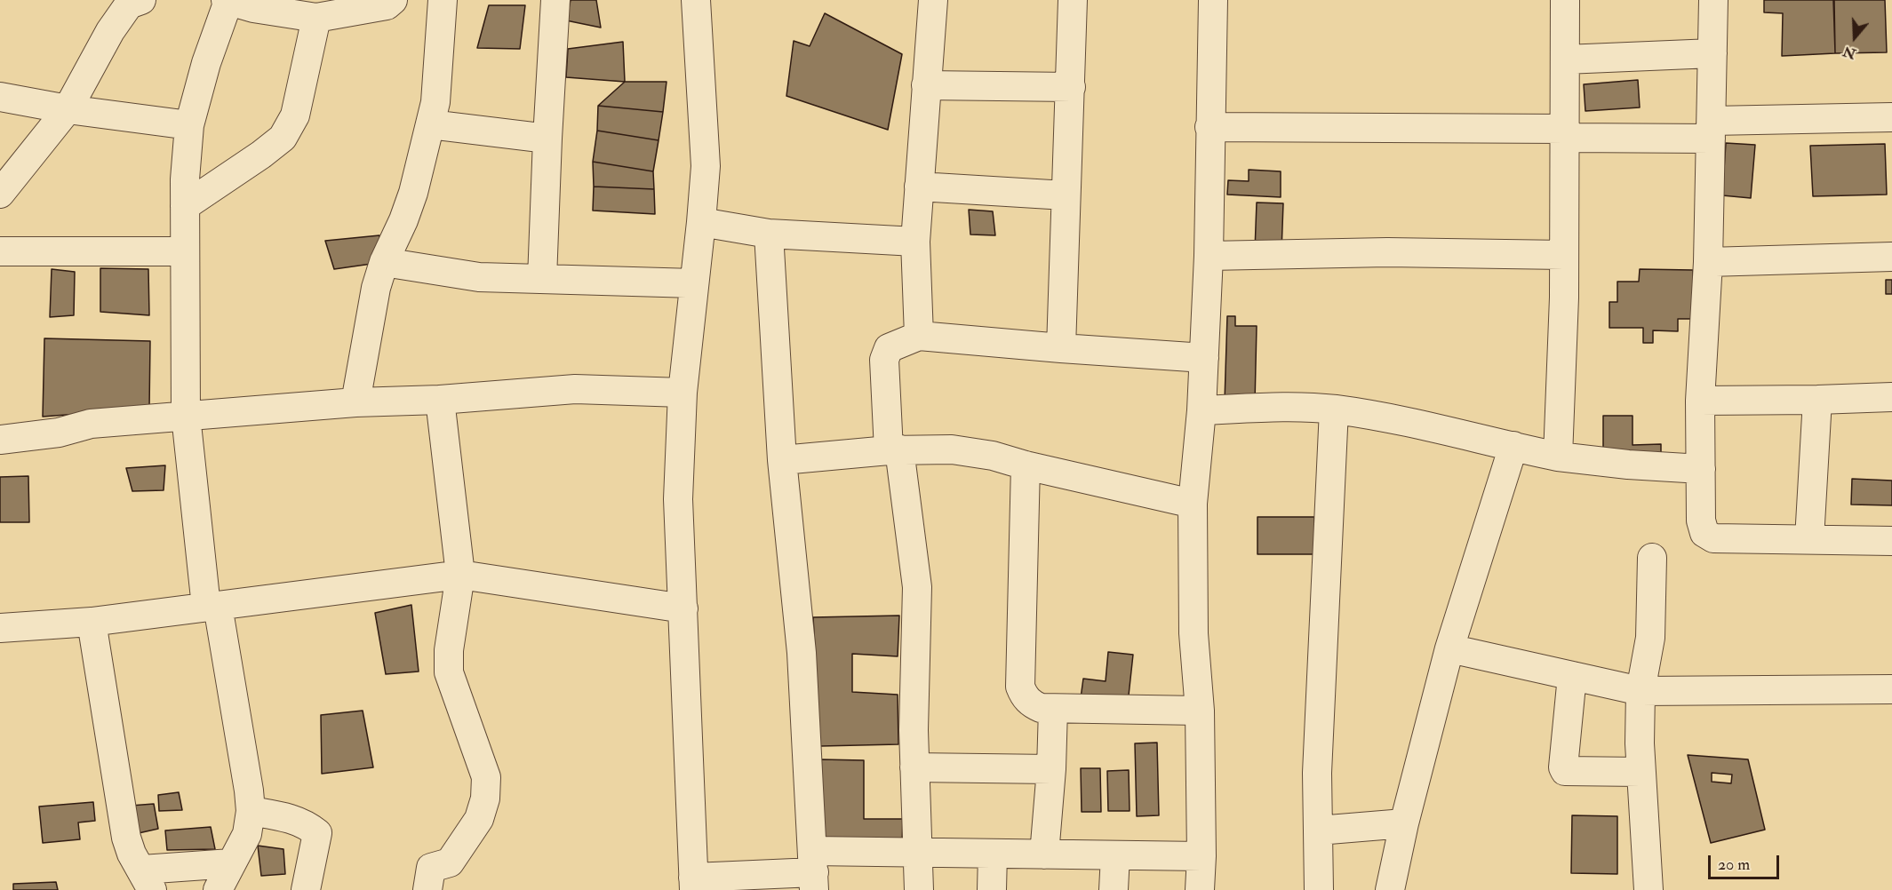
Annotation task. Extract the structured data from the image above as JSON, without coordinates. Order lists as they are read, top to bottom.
{
  "scale_bar": "20 m",
  "north": "bottom"
}
